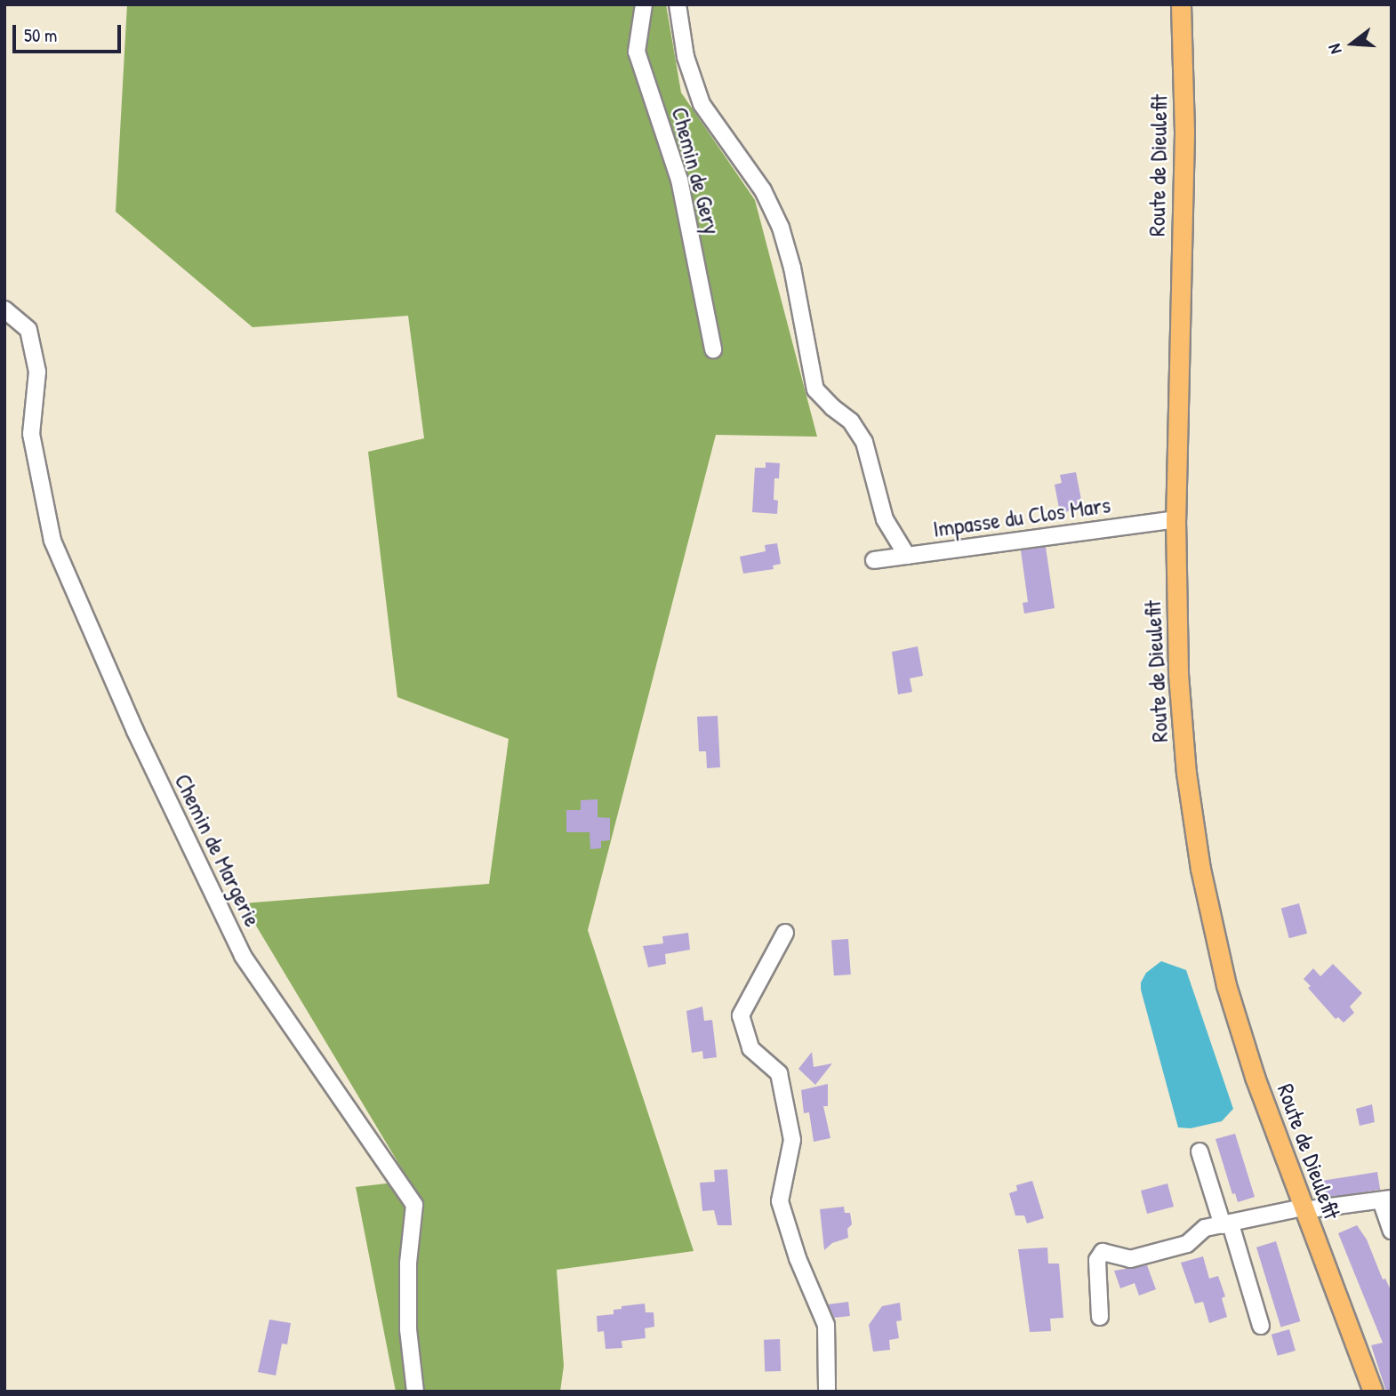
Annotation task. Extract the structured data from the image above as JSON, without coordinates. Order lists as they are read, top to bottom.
{
  "streets": {
    "main road": ["Route de Dieulefit"],
    "street": ["Chemin de Gery", "Impasse du Clos Mars", "Chemin de Margerie"]
  },
  "crossings": [
    ["Route de Dieulefit", "Impasse du Clos Mars"]
  ],
  "scale_bar": "50 m",
  "north": "left"
}
